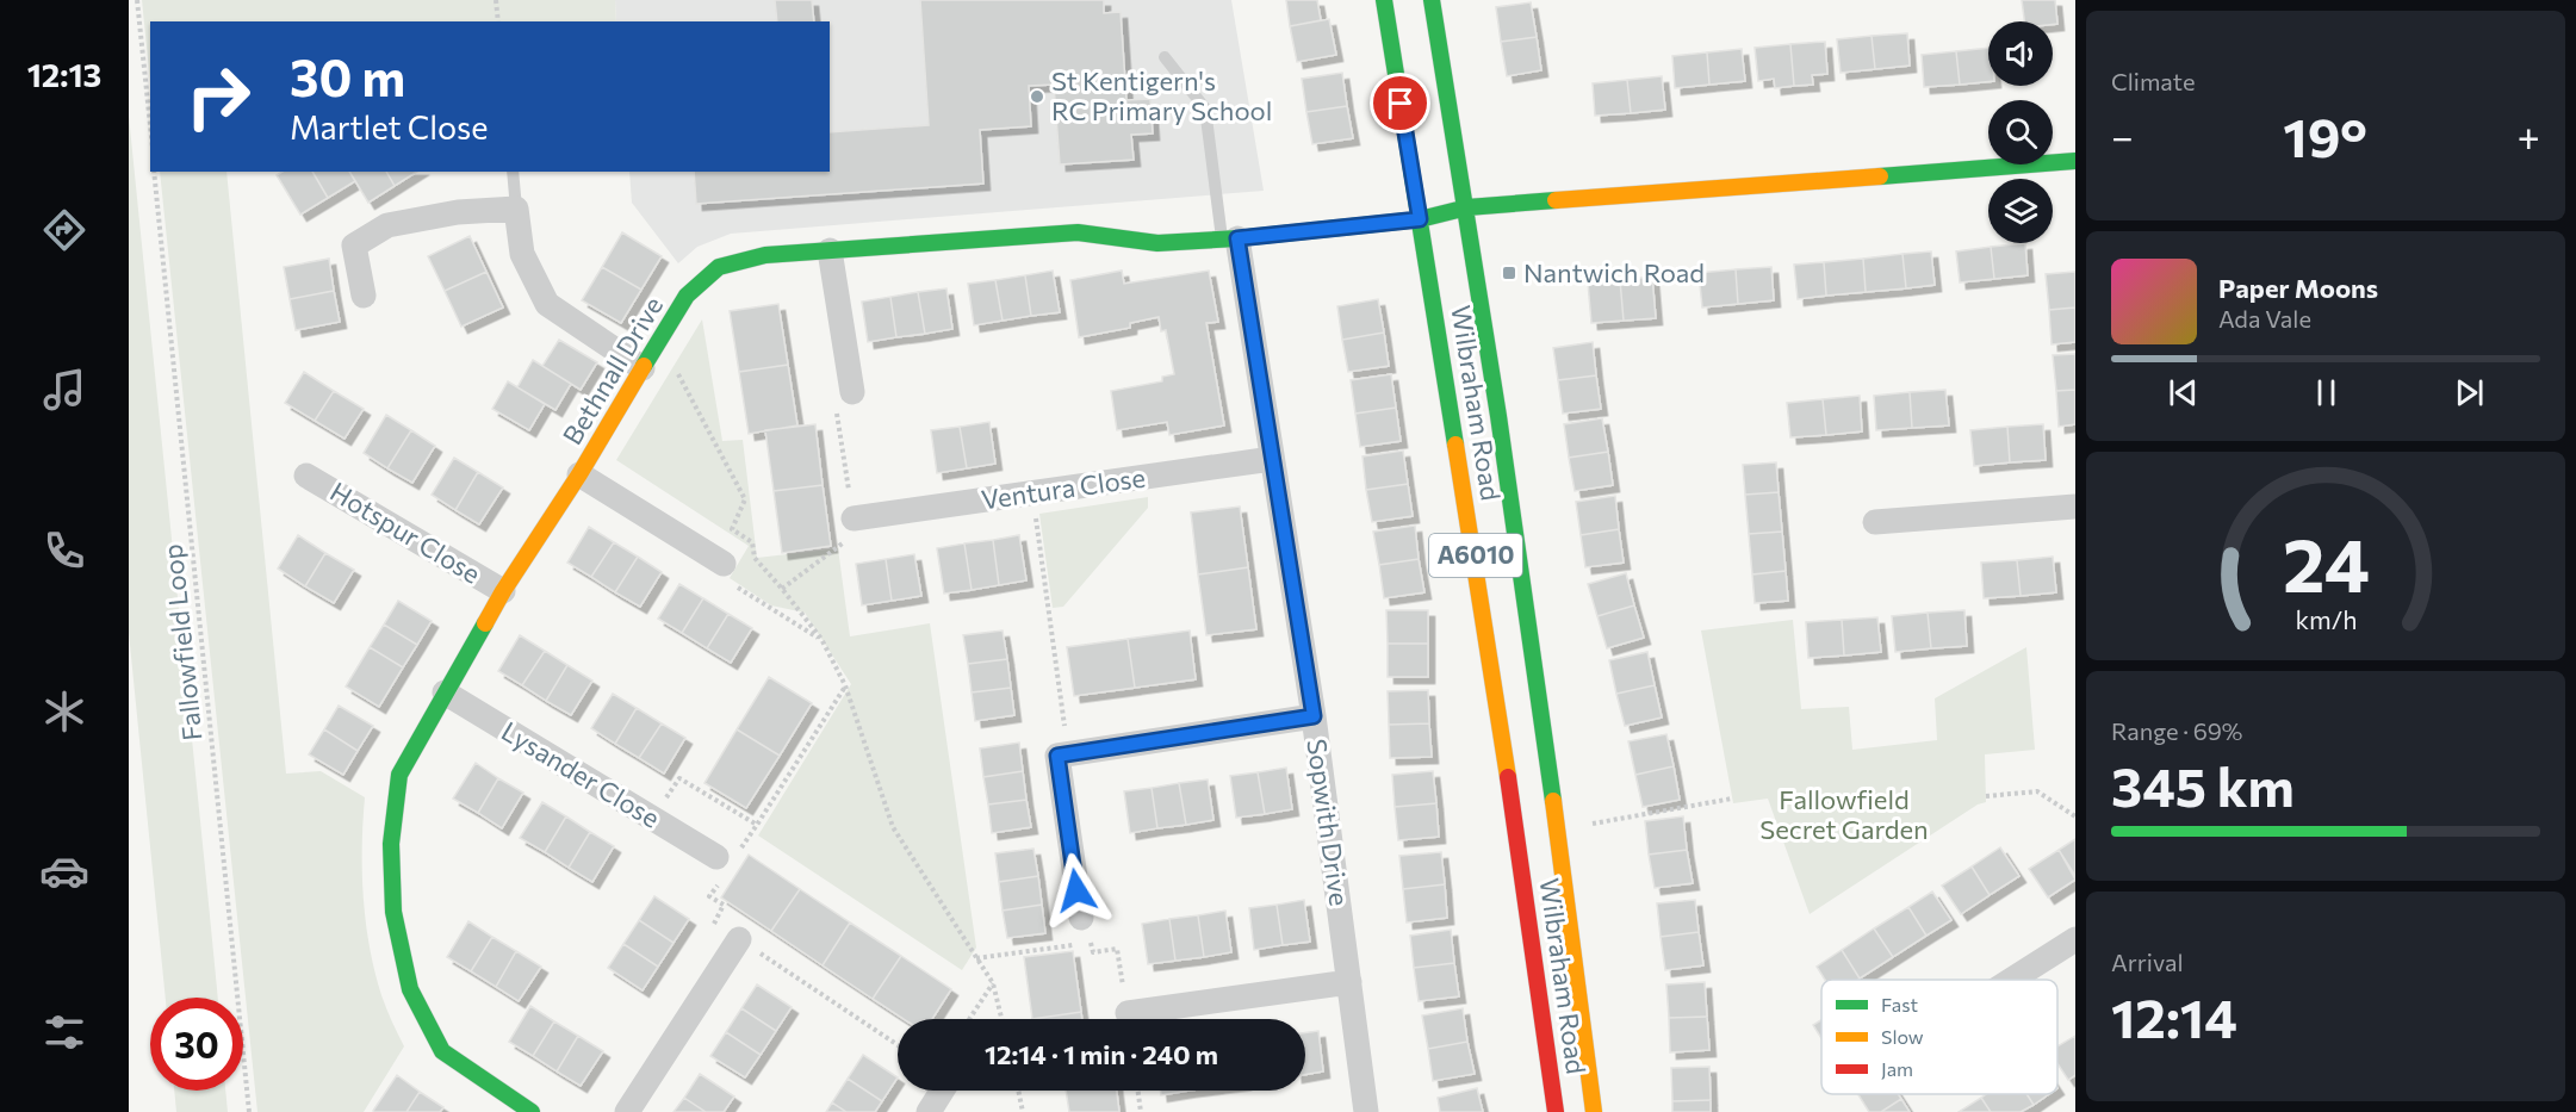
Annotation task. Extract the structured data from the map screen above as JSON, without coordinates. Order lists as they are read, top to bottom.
{
  "streets": {
    "main road": ["Bethnall Drive", "Wilbraham Road", "A6010"],
    "street": [
      "Ventura Close",
      "Hotspur Close",
      "Lysander Close",
      "Sopwith Drive"
    ],
    "path": ["Fallowfield Loop"]
  },
  "crossings": [
    ["Bethnall Drive", "Wilbraham Road"],
    ["Bethnall Drive", "Hotspur Close"],
    ["Bethnall Drive", "Lysander Close"],
    ["Bethnall Drive", "Sopwith Drive"],
    ["Ventura Close", "Sopwith Drive"]
  ],
  "parks": ["Fallowfield Secret Garden"],
  "places": {
    "other": ["St Kentigern's RC Primary School"],
    "transit": ["Nantwich Road"]
  },
  "legend": ["Fast", "Slow", "Jam"],
  "page": {
    "tabs": "12:13",
    "tile": [
      "Climate",
      ["Range · 69%", "345 km"],
      ["Arrival", "12:14"]
    ],
    "turn": ["30 m", "Martlet Close"],
    "heat": ["−", "19°", "+"],
    "song": ["Paper Moons", "Ada Vale"],
    "limit": "30",
    "trip": "12:14 · 1 min · 240 m",
    "gauge": ["24", "km/h"]
  }
}
